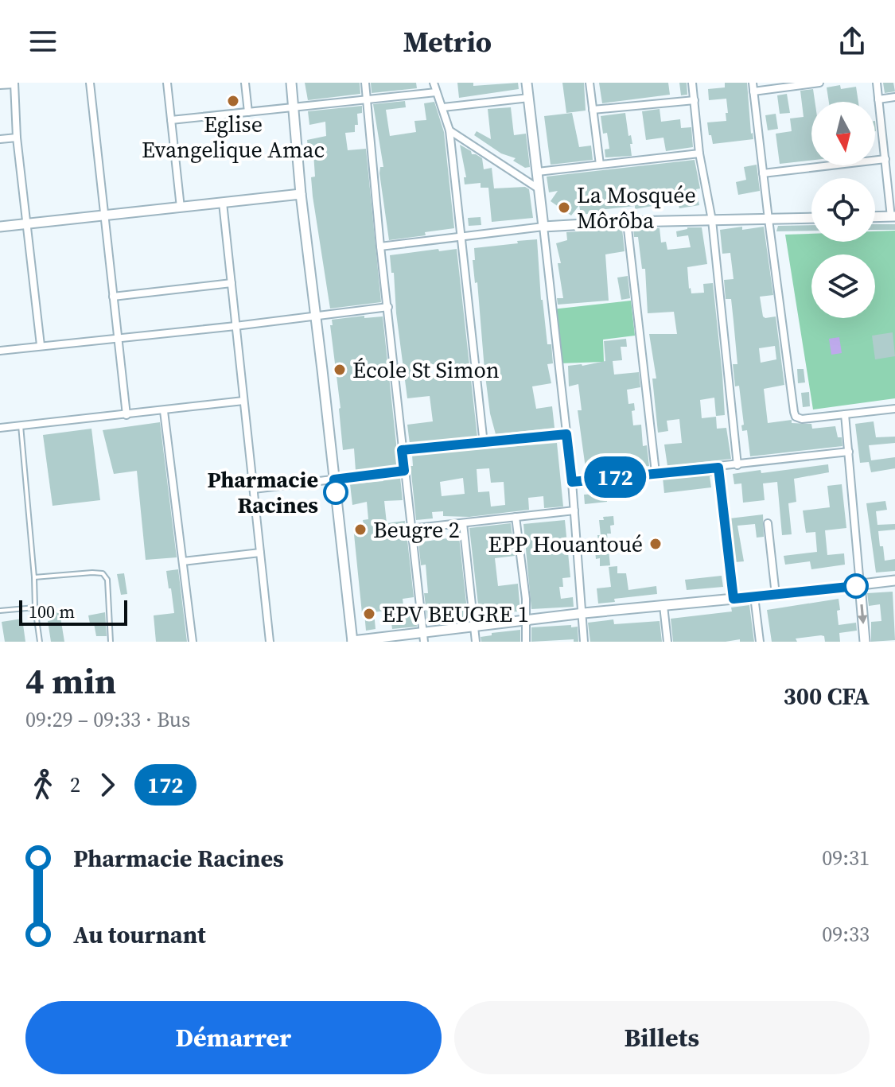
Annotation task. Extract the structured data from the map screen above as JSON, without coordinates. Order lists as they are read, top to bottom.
{
  "places": [
    "Eglise Evangelique Amac",
    "La Mosquée Môrôba",
    "École St Simon",
    "Pharmacie Racines",
    "Beugre 2",
    "EPP Houantoué",
    "EPV BEUGRE 1"
  ],
  "lines": ["bus line 172"],
  "scale_bar": "100 m",
  "north": "bottom",
  "page": {
    "header": "Metrio",
    "on_map": "172",
    "scale": "100 m",
    "heading": ["4 min", "09:29 – 09:33 · Bus", "300 CFA"],
    "legs": ["2", "172"],
    "list": [
      {
        "name": "Pharmacie Racines",
        "value": "09:31"
      },
      {
        "name": "Au tournant",
        "value": "09:33"
      }
    ],
    "buttons": ["Démarrer", "Billets"]
  }
}
